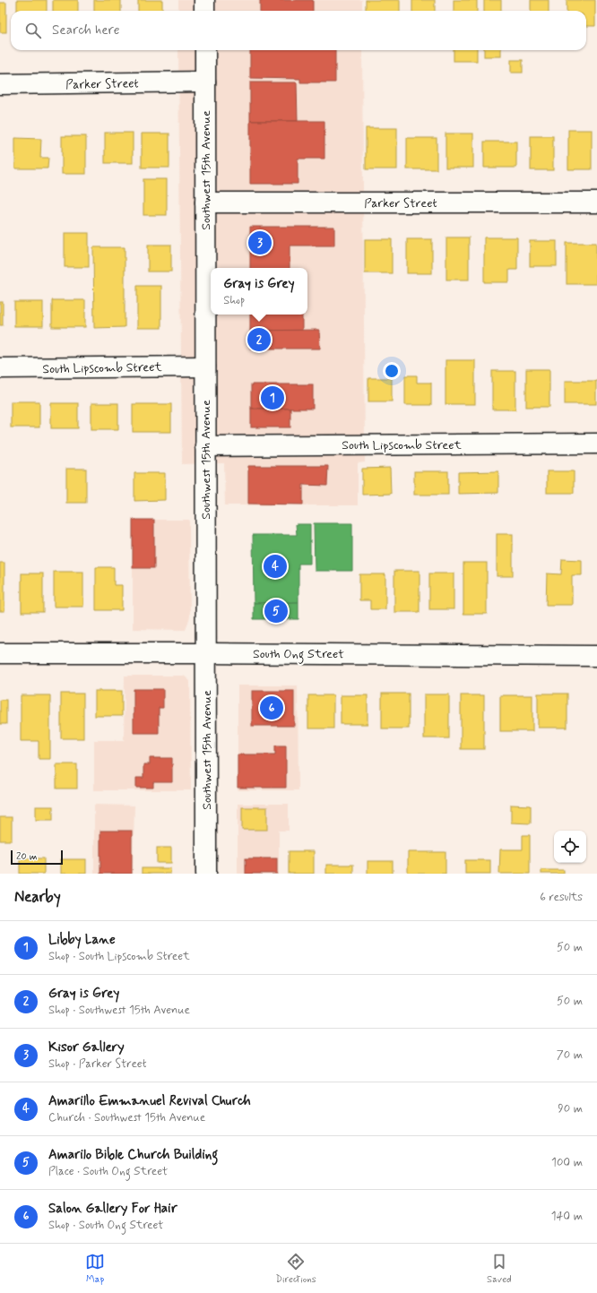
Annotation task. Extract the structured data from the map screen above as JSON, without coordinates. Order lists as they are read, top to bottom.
{
  "streets": {
    "street": [
      "Parker Street",
      "Southwest 15th Avenue",
      "South Lipscomb Street",
      "South Ong Street"
    ]
  },
  "crossings": [
    ["Parker Street", "Southwest 15th Avenue"],
    ["Southwest 15th Avenue", "South Lipscomb Street"],
    ["Southwest 15th Avenue", "South Ong Street"]
  ],
  "scale_bar": "20 m",
  "page": {
    "search": "Search here",
    "pins": [
      "3",
      "2",
      "1",
      "4",
      "5",
      "6"
    ],
    "popup": ["Gray is Grey", "Shop"],
    "scale": "20 m",
    "heading": ["Nearby", "6 results"],
    "list": [
      {
        "mark": "1",
        "name": "Libby Lane",
        "note": "Shop · South Lipscomb Street",
        "value": "50 m"
      },
      {
        "mark": "2",
        "name": "Gray is Grey",
        "note": "Shop · Southwest 15th Avenue",
        "value": "50 m"
      },
      {
        "mark": "3",
        "name": "Kisor Gallery",
        "note": "Shop · Parker Street",
        "value": "70 m"
      },
      {
        "mark": "4",
        "name": "Amarillo Emmanuel Revival Church",
        "note": "Church · Southwest 15th Avenue",
        "value": "90 m"
      },
      {
        "mark": "5",
        "name": "Amarilo Bible Church Building",
        "note": "Place · South Ong Street",
        "value": "100 m"
      },
      {
        "mark": "6",
        "name": "Salon Gallery For Hair",
        "note": "Shop · South Ong Street",
        "value": "140 m"
      }
    ],
    "nav": ["Map", "Directions", "Saved"]
  }
}
